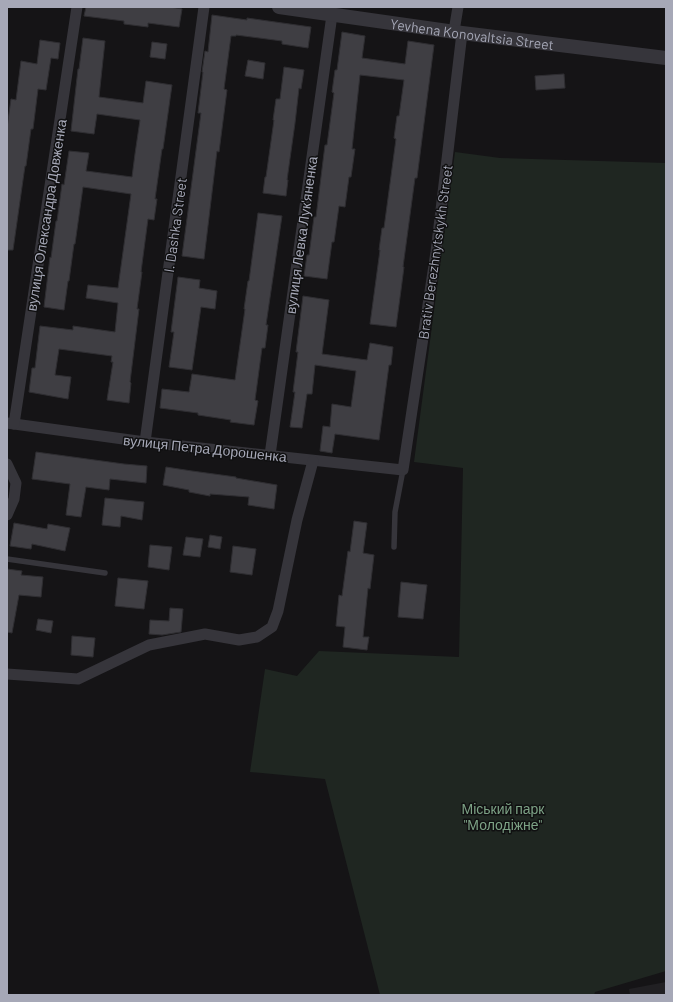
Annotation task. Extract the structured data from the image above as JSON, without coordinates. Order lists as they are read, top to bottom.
{
  "streets": {
    "street": [
      "Yevhena Konovaltsia Street",
      "вулиця Олександра Довженка",
      "I. Dashka Street",
      "вулиця Левка Лук'яненка",
      "Brativ Berezhnytskykh Street",
      "вулиця Петра Дорошенка"
    ]
  },
  "crossings": [
    ["Yevhena Konovaltsia Street", "вулиця Левка Лук'яненка"],
    ["Yevhena Konovaltsia Street", "Brativ Berezhnytskykh Street"],
    ["вулиця Олександра Довженка", "вулиця Петра Дорошенка"],
    ["I. Dashka Street", "вулиця Петра Дорошенка"],
    ["вулиця Левка Лук'яненка", "вулиця Петра Дорошенка"],
    ["Brativ Berezhnytskykh Street", "вулиця Петра Дорошенка"]
  ],
  "parks": ["Міський парк \"Молодіжне\""]
}
